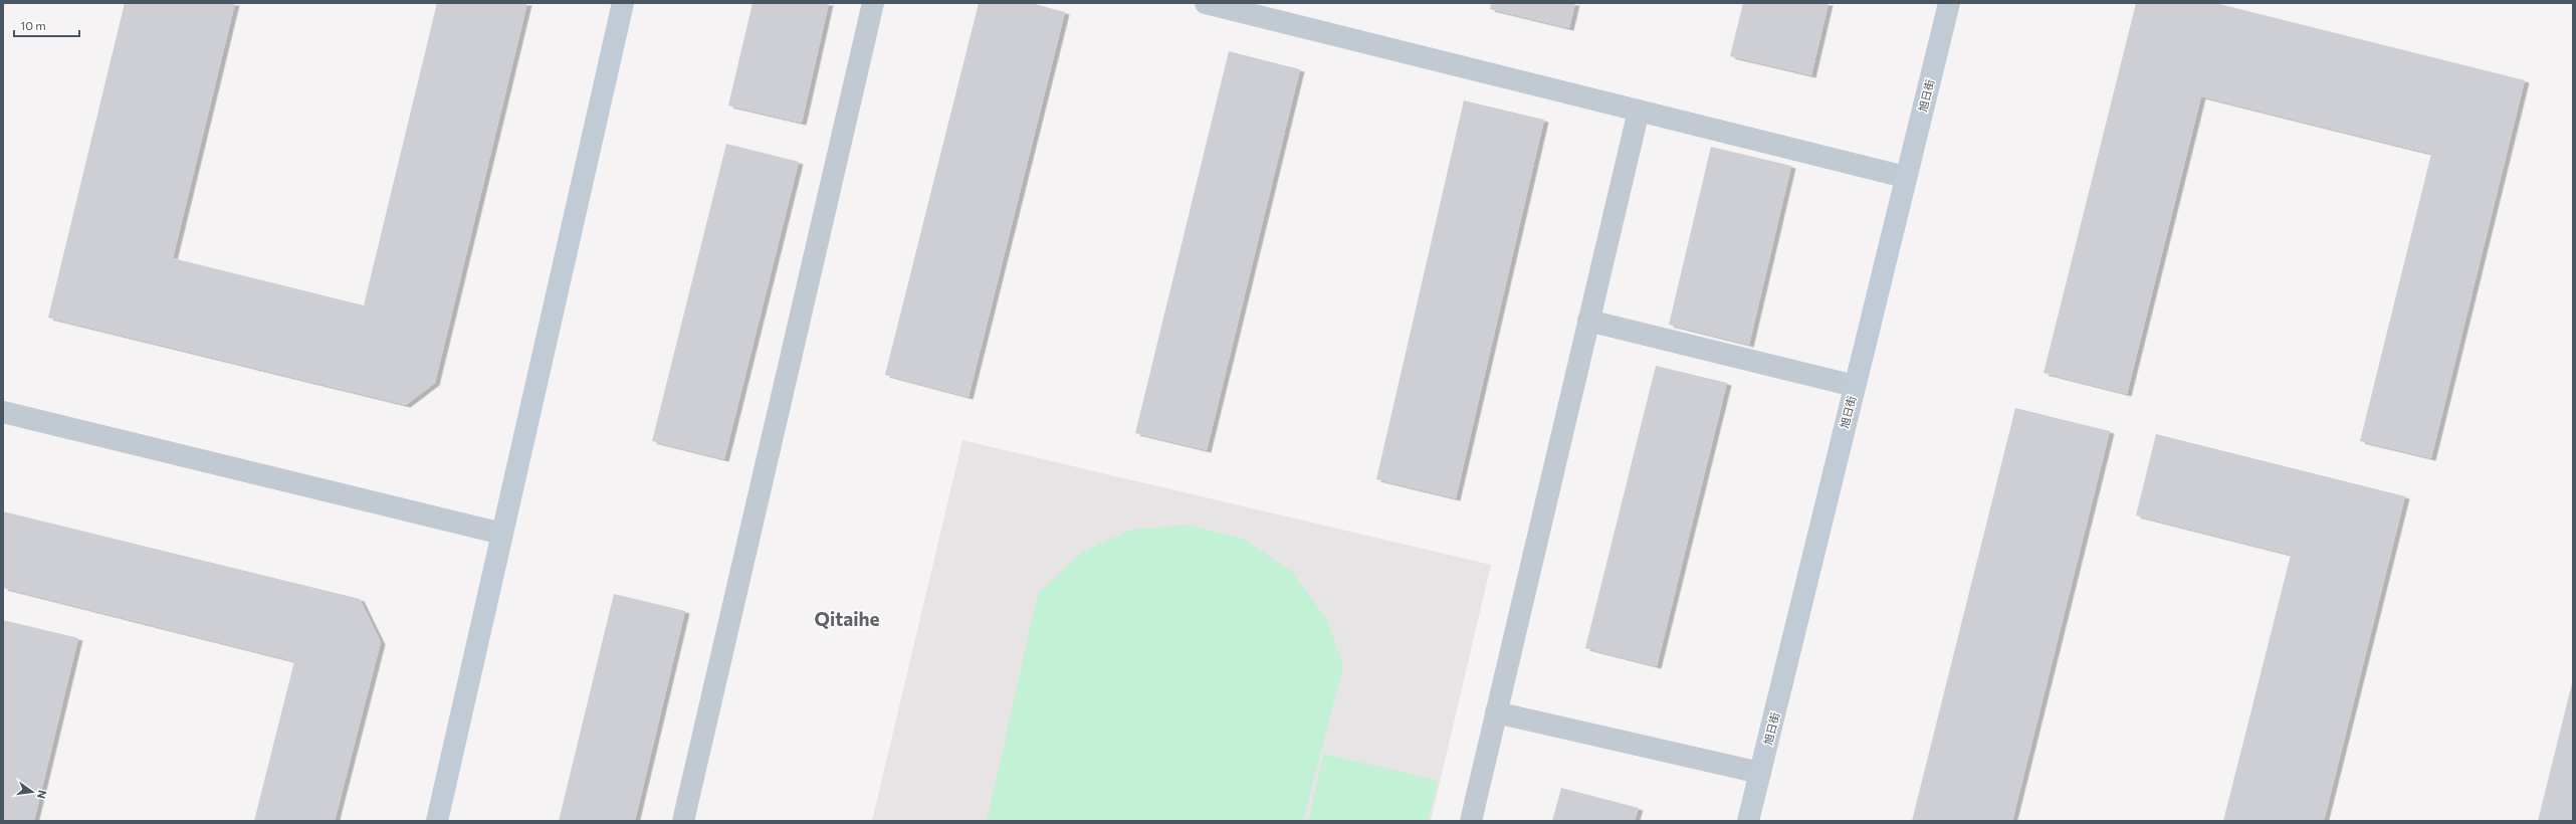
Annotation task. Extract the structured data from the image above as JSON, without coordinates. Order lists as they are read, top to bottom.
{
  "streets": {
    "main road": ["旭日街"]
  },
  "districts": ["Qitaihe"],
  "scale_bar": "10 m",
  "north": "right"
}
